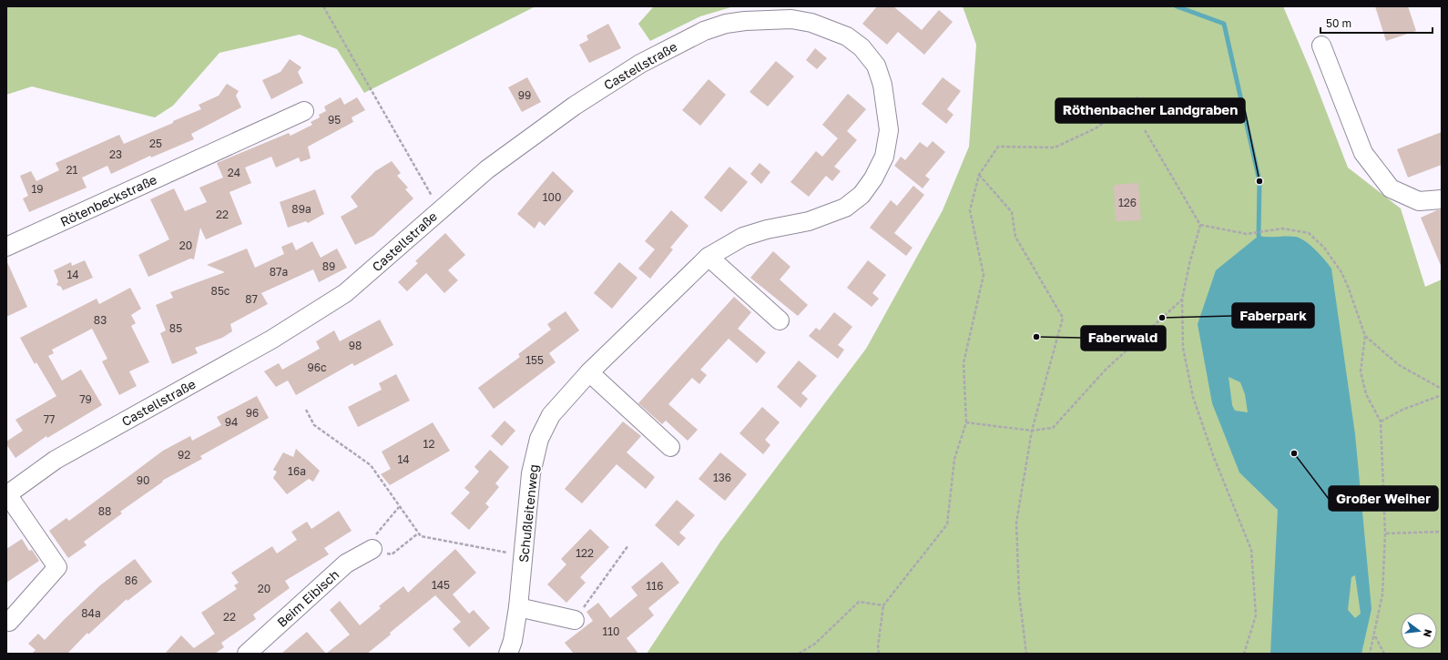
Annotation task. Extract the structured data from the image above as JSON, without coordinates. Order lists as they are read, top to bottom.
{
  "streets": {
    "street": [
      "Castellstraße",
      "Rötenbeckstraße",
      "Schußleitenweg",
      "Beim Eibisch"
    ]
  },
  "crossings": [
    ["Castellstraße", "Schußleitenweg"]
  ],
  "places": [
    "Röthenbacher Landgraben",
    "Faberpark",
    "Faberwald",
    "Großer Weiher"
  ],
  "house_numbers": [
    "99",
    "95",
    "25",
    "23",
    "21",
    "24",
    "19",
    "100",
    "126",
    "89a",
    "22",
    "20",
    "89",
    "87a",
    "14",
    "85c",
    "87",
    "83",
    "85",
    "98",
    "155",
    "96c",
    "79",
    "96",
    "77",
    "94",
    "12",
    "92",
    "14",
    "16a",
    "136",
    "90",
    "88",
    "122",
    "86",
    "145",
    "116",
    "20",
    "84a",
    "22",
    "110"
  ],
  "scale_bar": "50 m",
  "north": "right"
}
